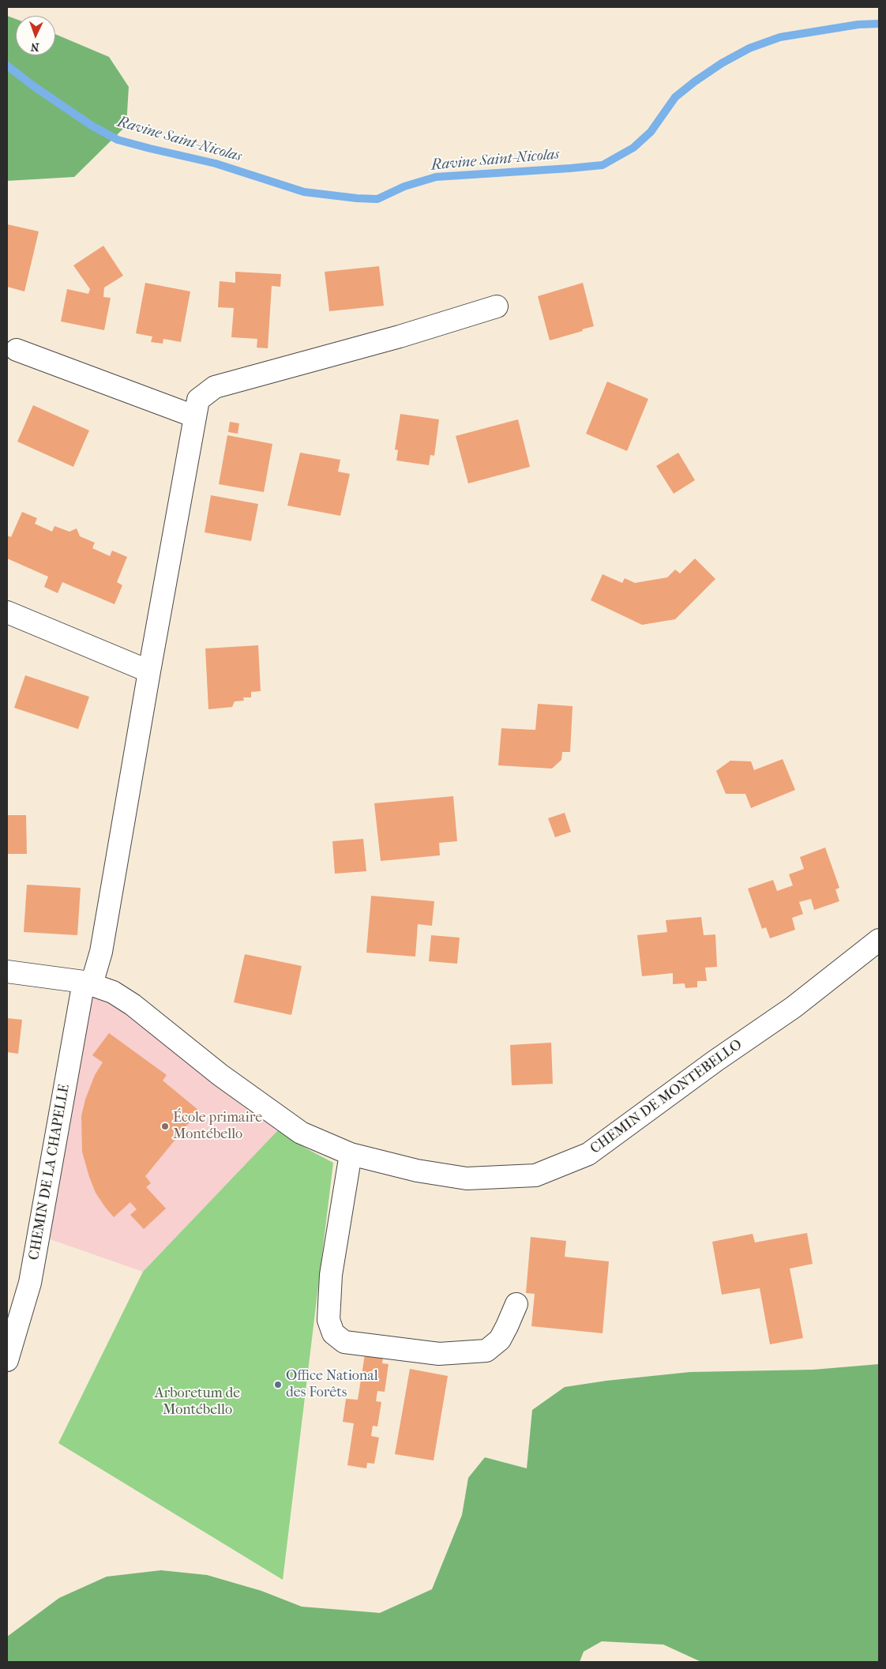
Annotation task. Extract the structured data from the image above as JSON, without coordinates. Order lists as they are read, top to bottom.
{
  "streets": {
    "street": ["CHEMIN DE MONTEBELLO", "CHEMIN DE LA CHAPELLE"]
  },
  "crossings": [
    ["CHEMIN DE MONTEBELLO", "CHEMIN DE LA CHAPELLE"]
  ],
  "water": ["Ravine Saint-Nicolas"],
  "parks": ["Arboretum de Montébello"],
  "places": ["École primaire Montébello", "Office National des Forêts"],
  "north": "bottom"
}
